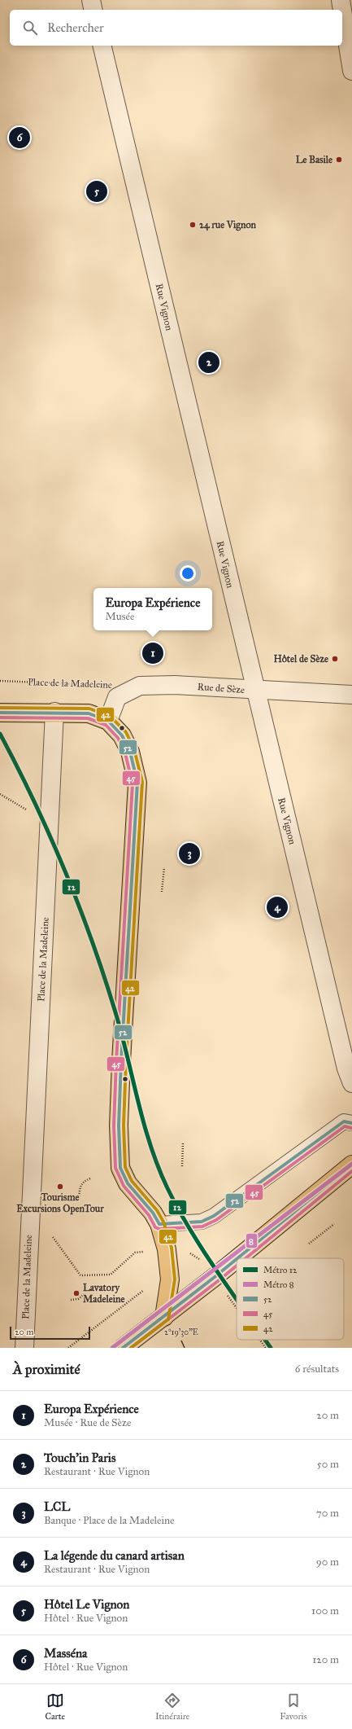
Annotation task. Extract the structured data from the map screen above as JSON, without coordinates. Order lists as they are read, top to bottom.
{
  "streets": {
    "street": ["Rue Vignon", "Place de la Madeleine", "Rue de Sèze"]
  },
  "crossings": [
    ["Rue Vignon", "Rue de Sèze"]
  ],
  "places": [
    "Le Basile",
    "24 rue Vignon",
    "Hôtel de Sèze",
    "Tourisme Excursions OpenTour",
    "Lavatory Madeleine"
  ],
  "lines": [
    "transit line 42",
    "transit line 52",
    "transit line 45",
    "metro line 12",
    "metro line 8"
  ],
  "legend": [
    "Métro 12",
    "Métro 8",
    "52",
    "45",
    "42"
  ],
  "scale_bar": "20 m",
  "page": {
    "search": "Rechercher",
    "pins": [
      "6",
      "5",
      "2",
      "1",
      "3",
      "4"
    ],
    "popup": ["Europa Expérience", "Musée"],
    "scale": "20 m",
    "heading": ["À proximité", "6 résultats"],
    "list": [
      {
        "mark": "1",
        "name": "Europa Expérience",
        "note": "Musée · Rue de Sèze",
        "value": "20 m"
      },
      {
        "mark": "2",
        "name": "Touch'in Paris",
        "note": "Restaurant · Rue Vignon",
        "value": "50 m"
      },
      {
        "mark": "3",
        "name": "LCL",
        "note": "Banque · Place de la Madeleine",
        "value": "70 m"
      },
      {
        "mark": "4",
        "name": "La légende du canard artisan",
        "note": "Restaurant · Rue Vignon",
        "value": "90 m"
      },
      {
        "mark": "5",
        "name": "Hôtel Le Vignon",
        "note": "Hôtel · Rue Vignon",
        "value": "100 m"
      },
      {
        "mark": "6",
        "name": "Masséna",
        "note": "Hôtel · Rue Vignon",
        "value": "120 m"
      }
    ],
    "nav": ["Carte", "Itinéraire", "Favoris"]
  },
  "coordinates": ["2°19'30\"E"]
}
